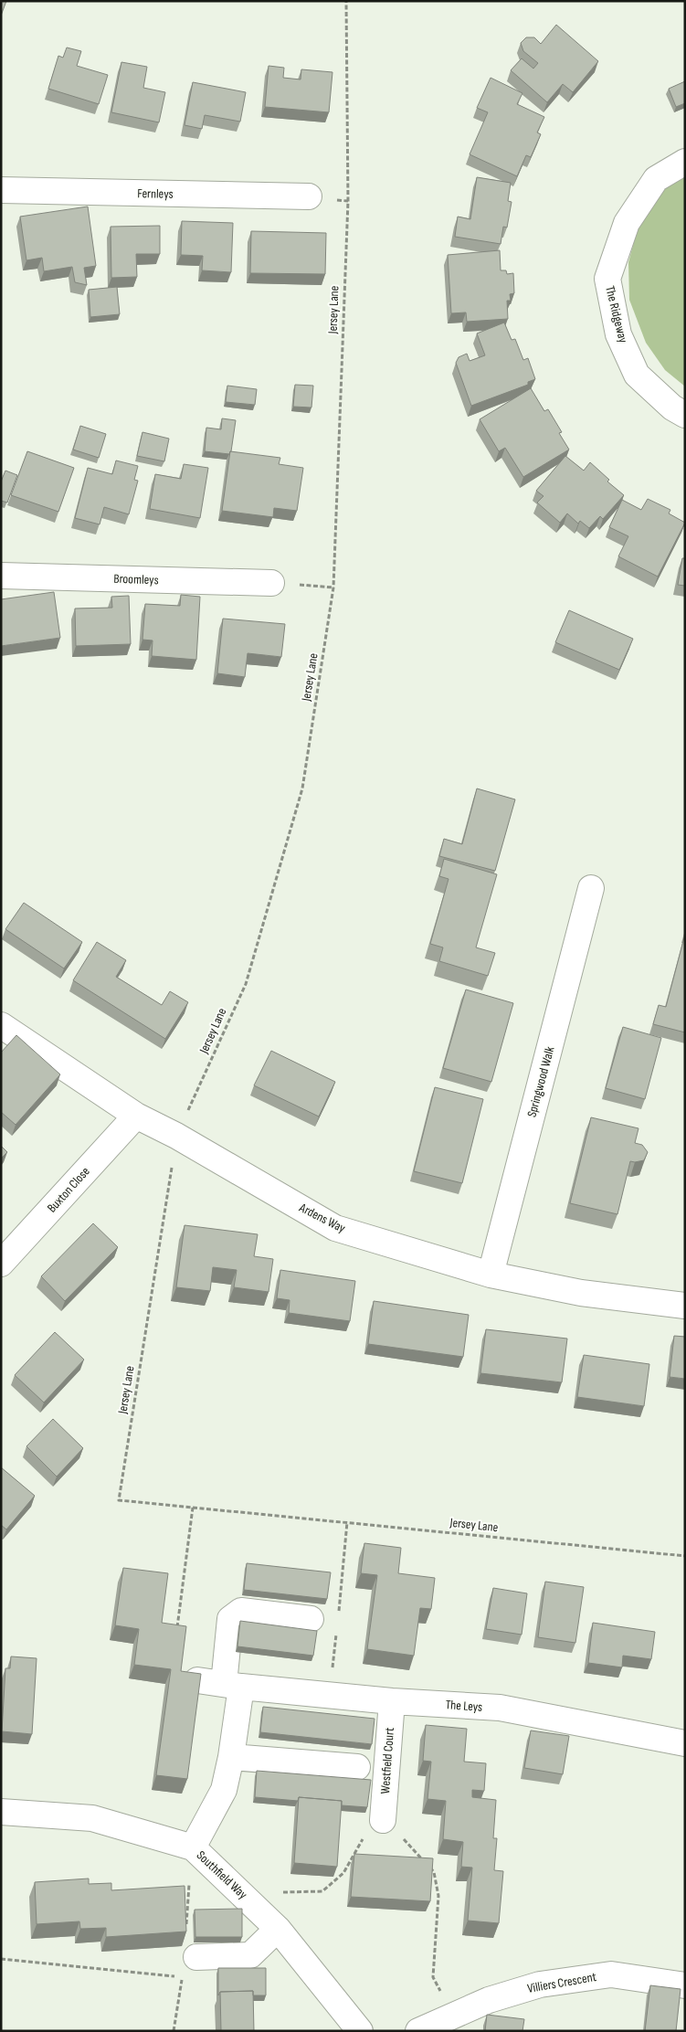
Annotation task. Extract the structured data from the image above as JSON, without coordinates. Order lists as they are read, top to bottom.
{
  "streets": {
    "street": [
      "Fernleys",
      "The Ridgeway",
      "Broomleys",
      "Springwood Walk",
      "Buxton Close",
      "Ardens Way",
      "The Leys",
      "Westfield Court",
      "Southfield Way",
      "Villiers Crescent"
    ],
    "path": ["Jersey Lane"]
  },
  "crossings": [
    ["Jersey Lane", "Ardens Way"],
    ["Springwood Walk", "Ardens Way"],
    ["Buxton Close", "Ardens Way"],
    ["The Leys", "Westfield Court"]
  ]
}
